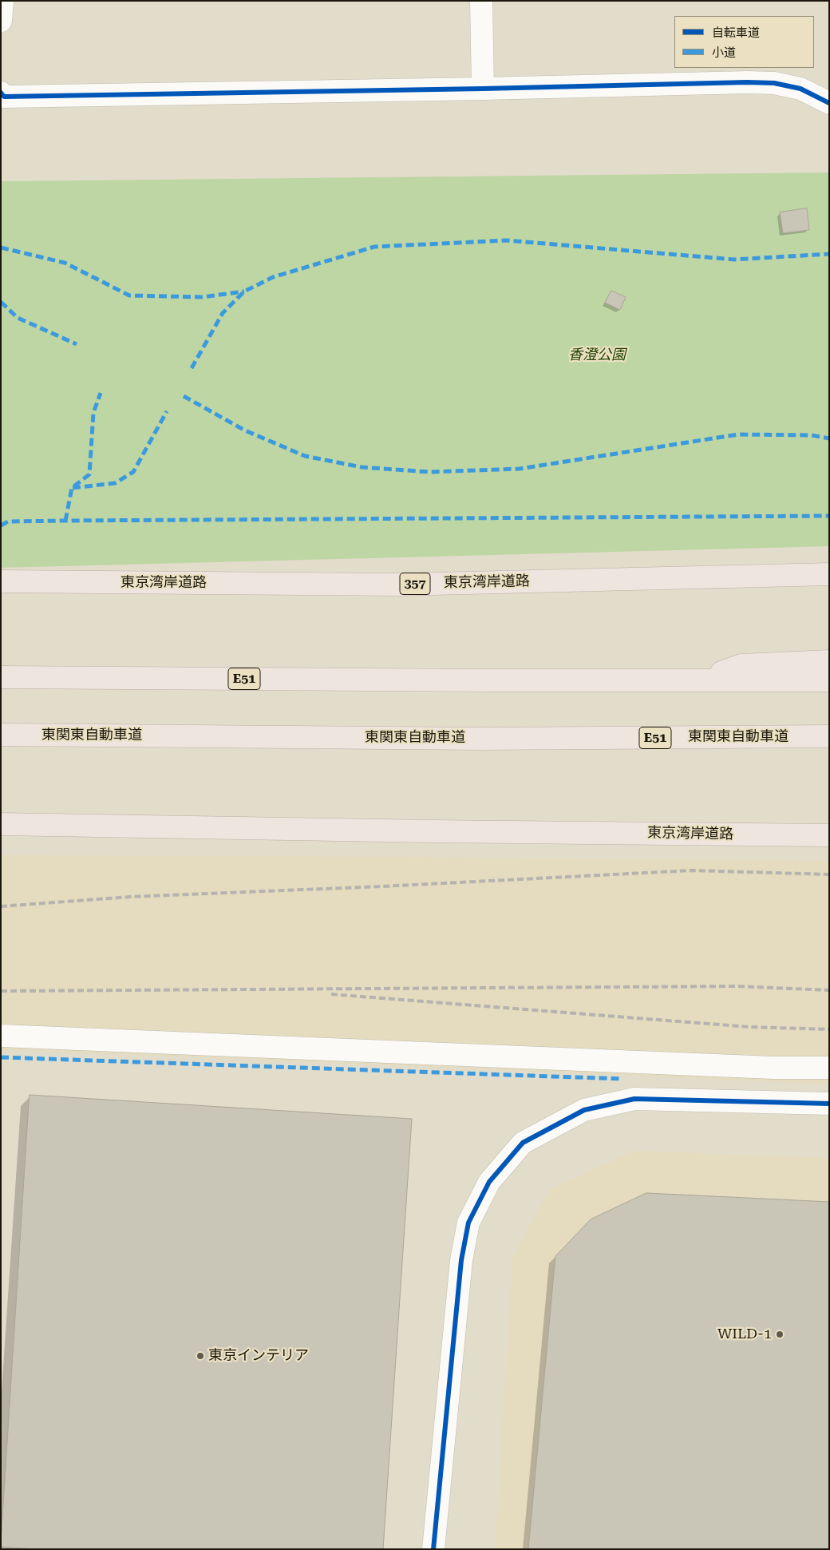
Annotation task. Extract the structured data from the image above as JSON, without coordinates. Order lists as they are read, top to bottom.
{
  "streets": {
    "highway": [
      "東京湾岸道路",
      "357",
      "E51",
      "東関東自動車道"
    ]
  },
  "parks": ["香澄公園"],
  "places": ["WILD-1", "東京インテリア"],
  "legend": ["自転車道", "小道"]
}
